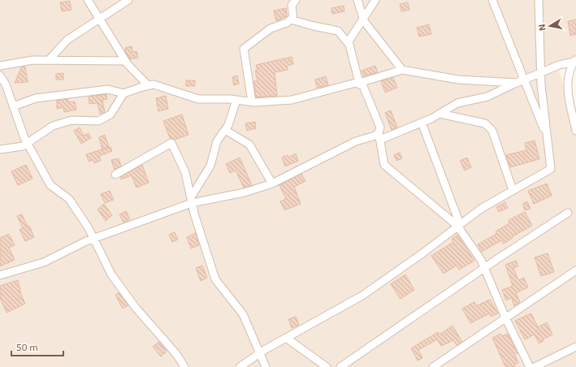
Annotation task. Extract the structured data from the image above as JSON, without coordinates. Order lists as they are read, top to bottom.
{
  "scale_bar": "50 m",
  "north": "left"
}
